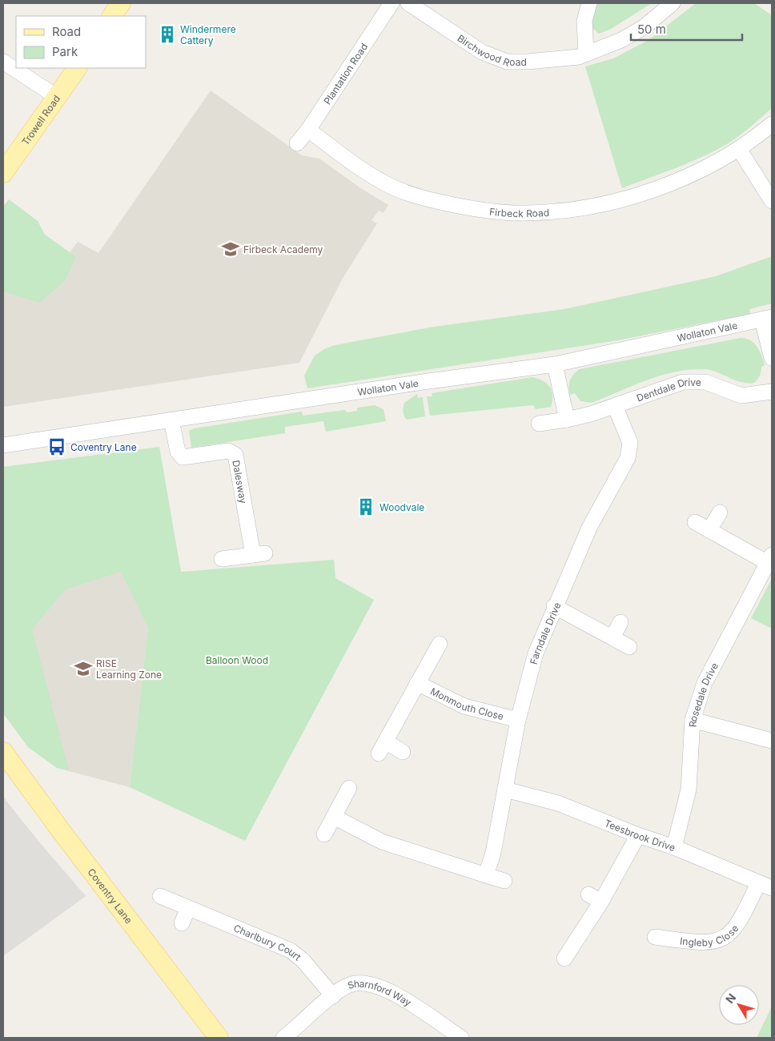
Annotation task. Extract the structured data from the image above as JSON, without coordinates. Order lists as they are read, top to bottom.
{
  "streets": {
    "main road": ["Trowell Road", "Coventry Lane"],
    "street": [
      "Birchwood Road",
      "Plantation Road",
      "Firbeck Road",
      "Wollaton Vale",
      "Dentdale Drive",
      "Dalesway",
      "Farndale Drive",
      "Rosedale Drive",
      "Monmouth Close",
      "Teesbrook Drive",
      "Ingleby Close",
      "Charlbury Court",
      "Sharnford Way"
    ]
  },
  "crossings": [
    ["Plantation Road", "Firbeck Road"],
    ["Wollaton Vale", "Dalesway"],
    ["Dentdale Drive", "Farndale Drive"],
    ["Farndale Drive", "Monmouth Close"],
    ["Farndale Drive", "Teesbrook Drive"],
    ["Rosedale Drive", "Teesbrook Drive"],
    ["Teesbrook Drive", "Ingleby Close"],
    ["Charlbury Court", "Sharnford Way"]
  ],
  "parks": ["Balloon Wood"],
  "places": {
    "building": ["Windermere Cattery", "Woodvale"],
    "school or university": ["Firbeck Academy", "RISE Learning Zone"],
    "bus stop": ["Coventry Lane"]
  },
  "legend": ["Road", "Park"],
  "scale_bar": "50 m",
  "north": "top left"
}
